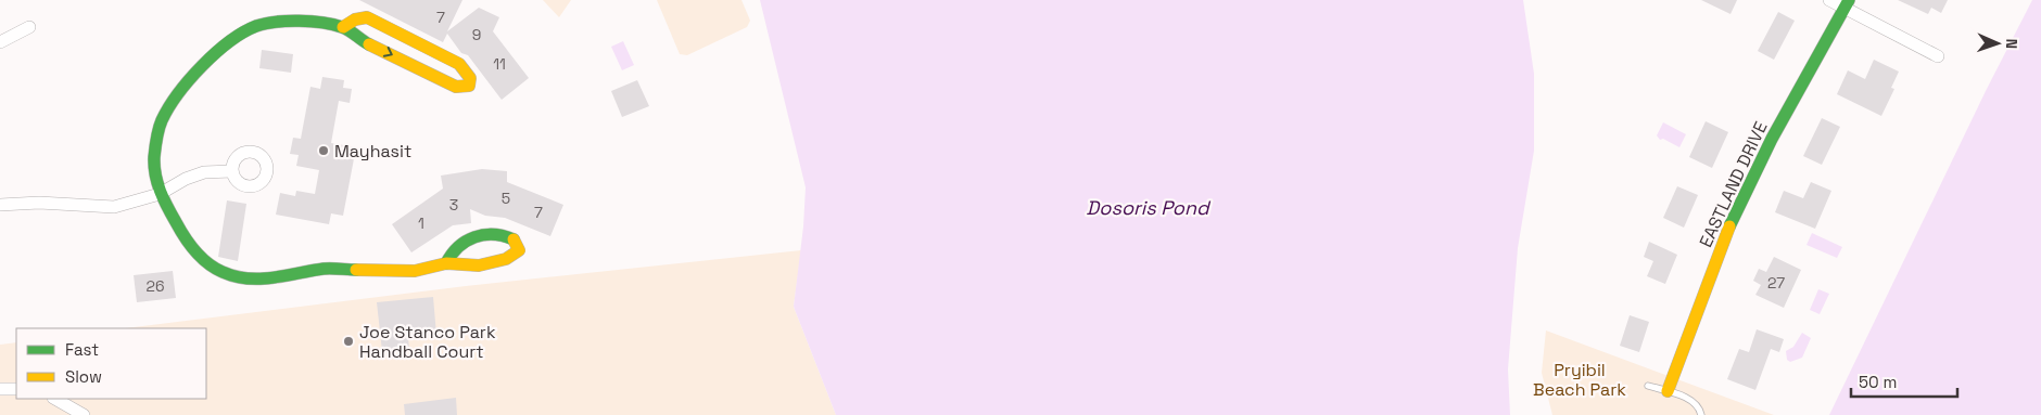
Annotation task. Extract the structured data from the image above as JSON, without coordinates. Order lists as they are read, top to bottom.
{
  "streets": {
    "street": ["EASTLAND DRIVE"]
  },
  "water": ["Dosoris Pond"],
  "parks": ["Pryibil Beach Park"],
  "places": ["Mayhasit", "Joe Stanco Park Handball Court"],
  "house_numbers": [
    "7",
    "9",
    "11",
    "5",
    "3",
    "7",
    "1",
    "27",
    "26"
  ],
  "legend": ["Fast", "Slow"],
  "scale_bar": "50 m",
  "north": "right"
}
